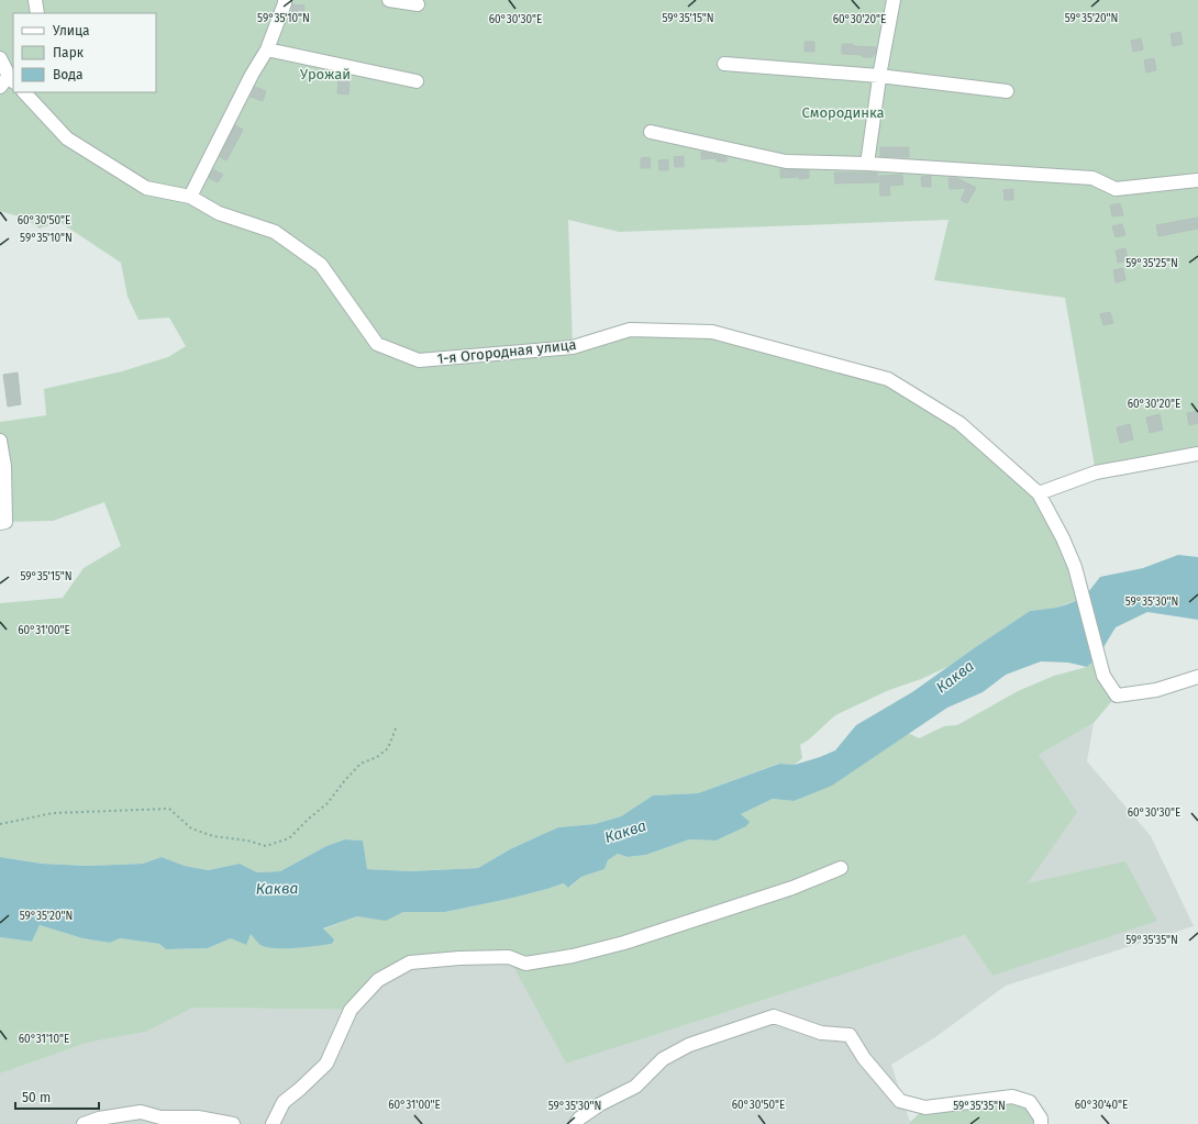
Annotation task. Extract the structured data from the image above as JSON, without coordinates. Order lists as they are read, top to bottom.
{
  "streets": {
    "street": ["1-я Огородная улица"]
  },
  "water": ["Каква"],
  "parks": ["Урожай", "Смородинка"],
  "legend": ["Улица", "Парк", "Вода"],
  "scale_bar": "50 m",
  "coordinates": [
    "59°35'10\"N",
    "59°35'15\"N",
    "59°35'20\"N",
    "60°30'30\"E",
    "60°30'20\"E",
    "60°30'50\"E",
    "59°35'25\"N",
    "59°35'30\"N",
    "60°31'00\"E",
    "59°35'35\"N",
    "60°31'10\"E",
    "60°30'40\"E"
  ]
}
